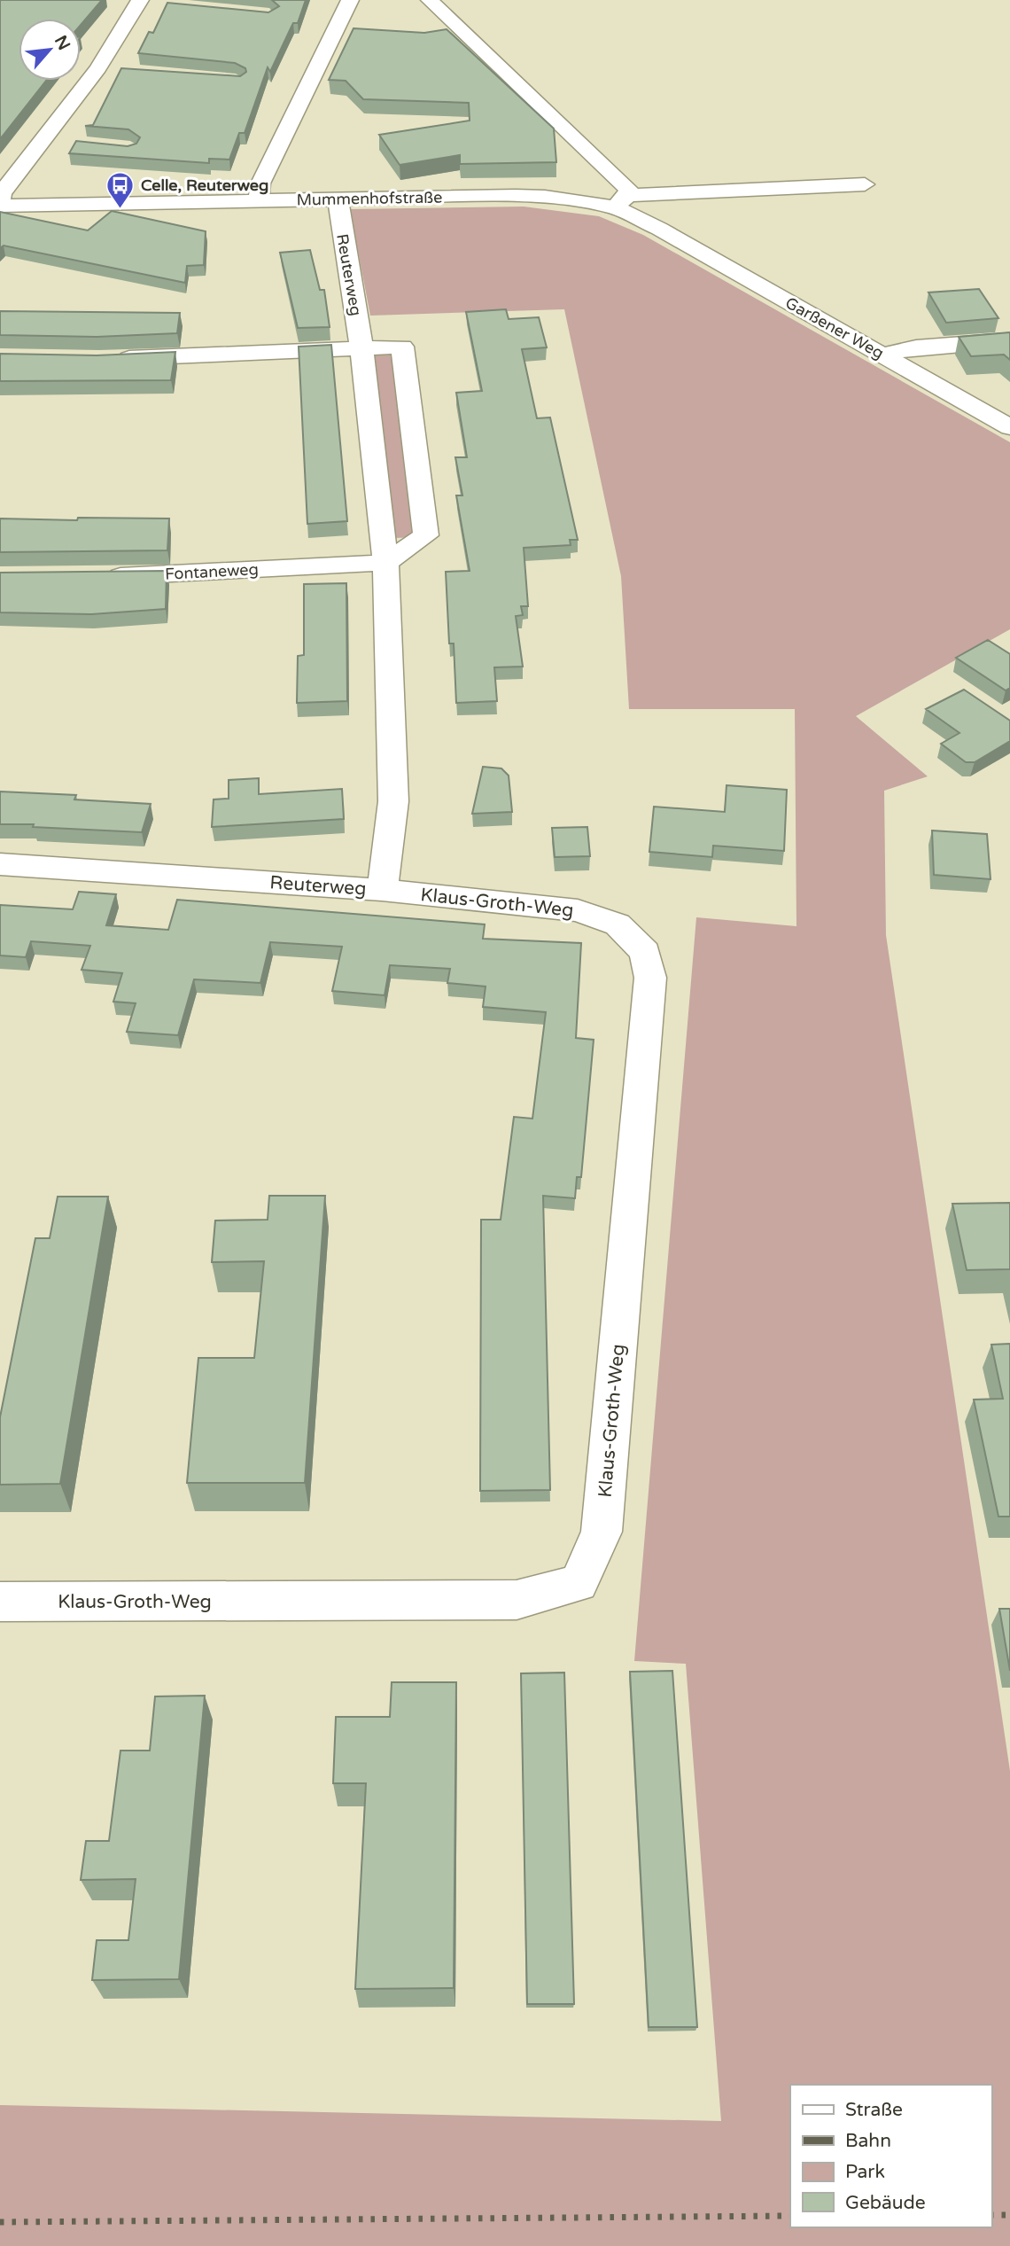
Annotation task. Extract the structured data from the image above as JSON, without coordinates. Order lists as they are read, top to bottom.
{
  "streets": {
    "street": [
      "Mummenhofstraße",
      "Reuterweg",
      "Garßener Weg",
      "Fontaneweg",
      "Klaus-Groth-Weg"
    ]
  },
  "crossings": [
    ["Mummenhofstraße", "Reuterweg"],
    ["Mummenhofstraße", "Garßener Weg"],
    ["Reuterweg", "Fontaneweg"],
    ["Reuterweg", "Klaus-Groth-Weg"]
  ],
  "places": {
    "bus stop": ["Celle, Reuterweg"]
  },
  "legend": [
    "Straße",
    "Bahn",
    "Park",
    "Gebäude"
  ],
  "north": "top right"
}
